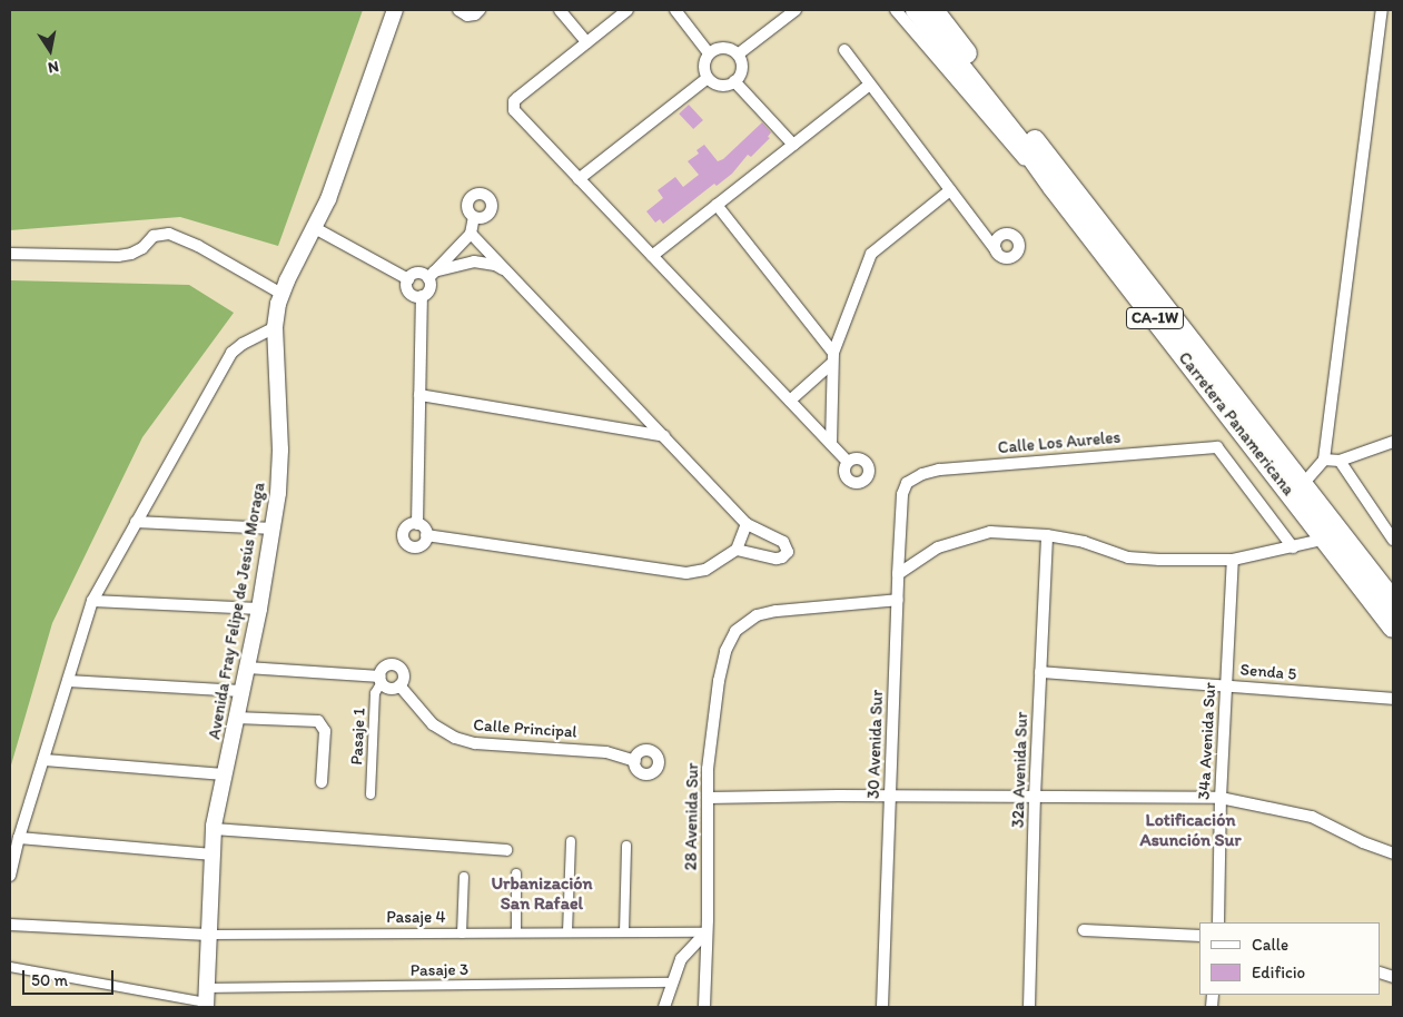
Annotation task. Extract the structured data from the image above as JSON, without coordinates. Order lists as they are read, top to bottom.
{
  "streets": {
    "highway": ["CA-1W", "Carretera Panamericana"],
    "street": [
      "Calle Los Aureles",
      "Avenida Fray Felipe de Jesús Moraga",
      "Senda 5",
      "Calle Principal",
      "Pasaje 1",
      "34a Avenida Sur",
      "30 Avenida Sur",
      "32a Avenida Sur",
      "28 Avenida Sur",
      "Pasaje 4",
      "Pasaje 3"
    ]
  },
  "crossings": [
    ["Calle Los Aureles", "30 Avenida Sur"],
    ["Avenida Fray Felipe de Jesús Moraga", "Pasaje 4"],
    ["Avenida Fray Felipe de Jesús Moraga", "Pasaje 3"],
    ["Senda 5", "34a Avenida Sur"],
    ["Senda 5", "32a Avenida Sur"],
    ["Calle Principal", "Pasaje 1"],
    ["30 Avenida Sur", "28 Avenida Sur"],
    ["28 Avenida Sur", "Pasaje 4"]
  ],
  "districts": ["Lotificación Asunción Sur", "Urbanización San Rafael"],
  "legend": ["Calle", "Edificio"],
  "scale_bar": "50 m",
  "north": "bottom"
}
